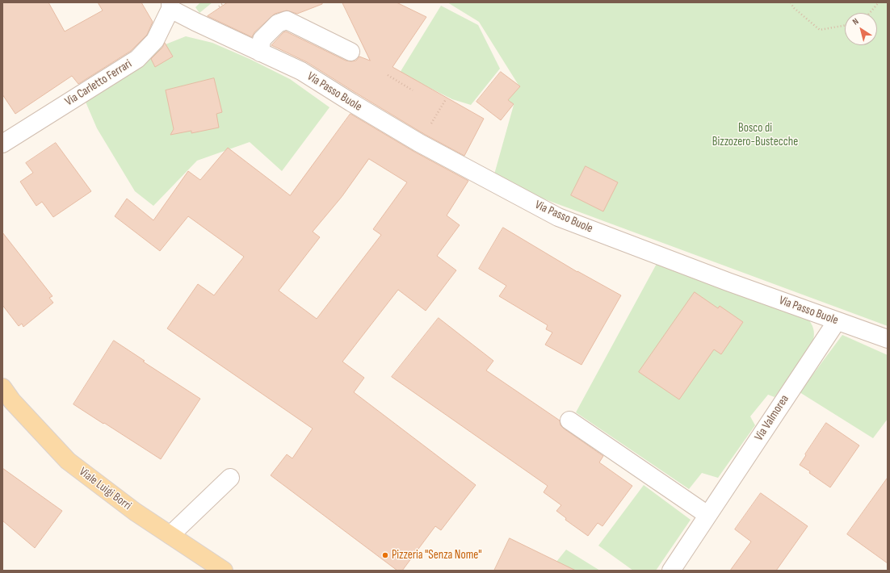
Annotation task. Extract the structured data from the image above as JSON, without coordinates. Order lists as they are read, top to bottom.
{
  "streets": {
    "main road": ["Viale Luigi Borri"],
    "street": ["Via Carletto Ferrari", "Via Passo Buole", "Via Valmorea"]
  },
  "crossings": [
    ["Via Carletto Ferrari", "Via Passo Buole"],
    ["Via Passo Buole", "Via Valmorea"]
  ],
  "parks": ["Bosco di Bizzozero-Bustecche"],
  "places": ["Pizzeria \"Senza Nome\""],
  "north": "top left"
}
